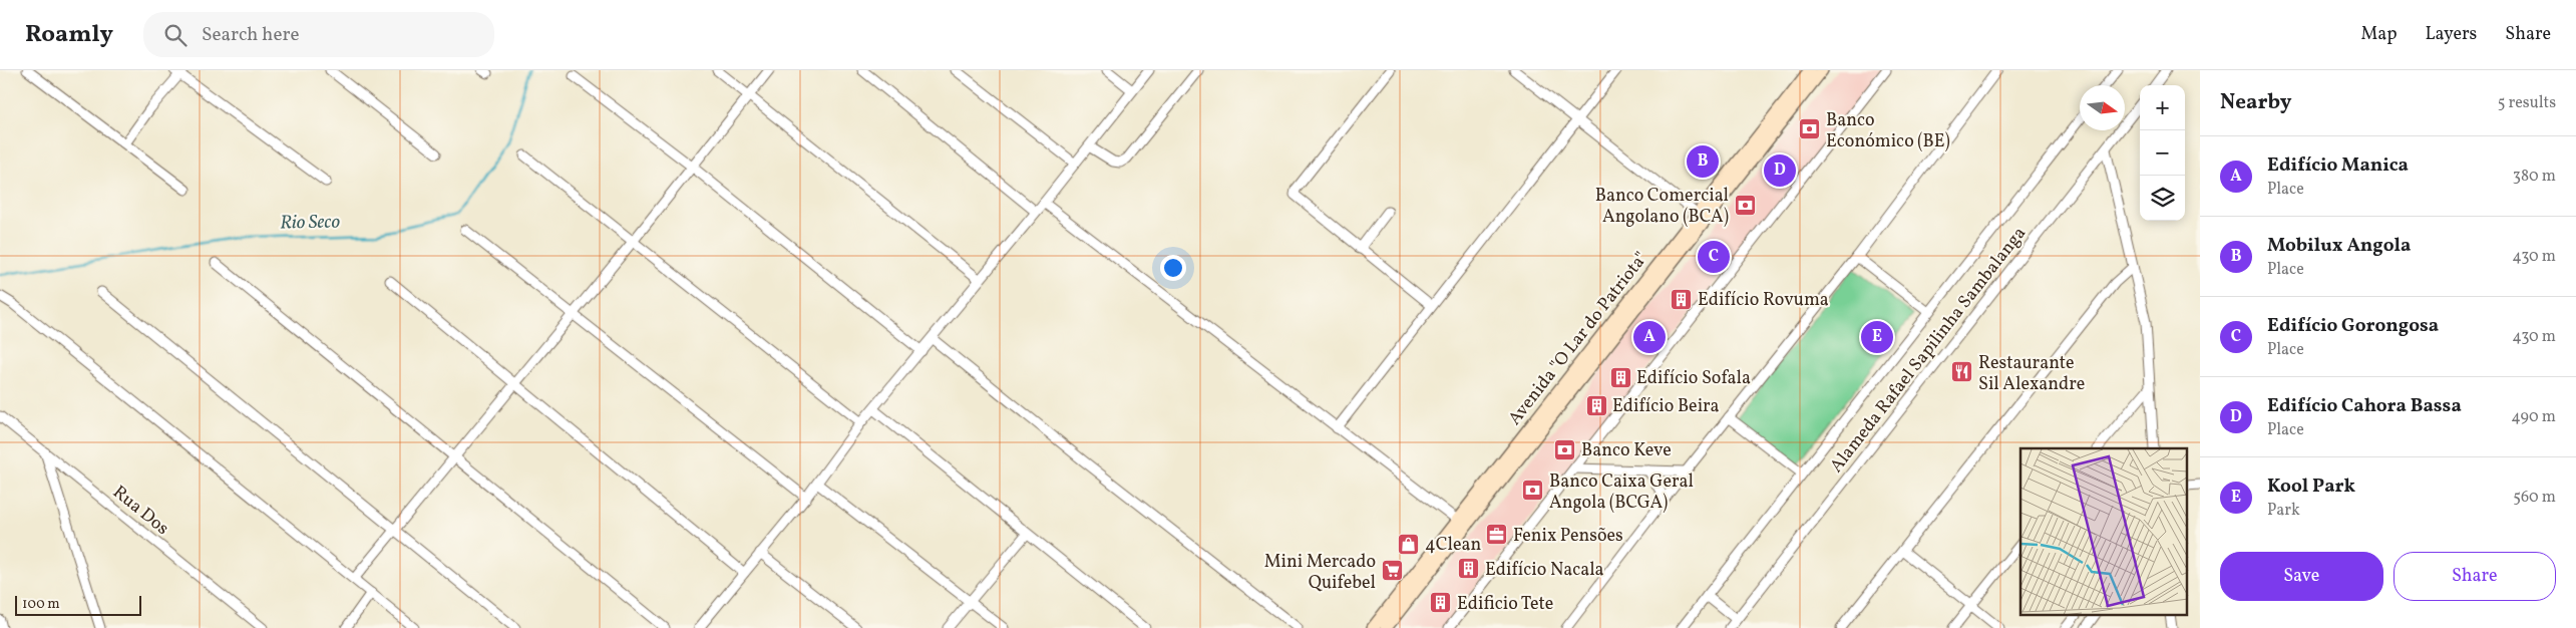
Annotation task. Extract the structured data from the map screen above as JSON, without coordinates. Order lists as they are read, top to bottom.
{
  "streets": {
    "main road": ["Avenida \"O Lar do Patriota\""],
    "street": ["Alameda Rafael Sapilinha Sambalanga", "Rua Dos"]
  },
  "water": ["Rio Seco"],
  "places": {
    "bank": [
      "Banco Económico (BE)",
      "Banco Comercial Angolano (BCA)",
      "Banco Keve",
      "Banco Caixa Geral Angola (BCGA)"
    ],
    "building": [
      "Edifício Rovuma",
      "Edifício Sofala",
      "Edifício Beira",
      "Edifício Nacala",
      "Edificio Tete"
    ],
    "restaurant": ["Restaurante Sil Alexandre"],
    "office": ["Fenix Pensões"],
    "shop": ["4Clean"],
    "supermarket": ["Mini Mercado Quifebel"]
  },
  "scale_bar": "100 m",
  "north": "right",
  "page": {
    "header": "Roamly",
    "search": "Search here",
    "nav": ["Map", "Layers", "Share"],
    "heading": ["Nearby", "5 results"],
    "map_buttons": ["+", "−"],
    "list": [
      {
        "mark": "A",
        "name": "Edifício Manica",
        "note": "Place",
        "value": "380 m"
      },
      {
        "mark": "B",
        "name": "Mobilux Angola",
        "note": "Place",
        "value": "430 m"
      },
      {
        "mark": "C",
        "name": "Edifício Gorongosa",
        "note": "Place",
        "value": "430 m"
      },
      {
        "mark": "D",
        "name": "Edifício Cahora Bassa",
        "note": "Place",
        "value": "490 m"
      },
      {
        "mark": "E",
        "name": "Kool Park",
        "note": "Park",
        "value": "560 m"
      }
    ],
    "pins": [
      "B",
      "D",
      "C",
      "A",
      "E"
    ],
    "buttons": ["Save", "Share"],
    "scale": "100 m"
  }
}
